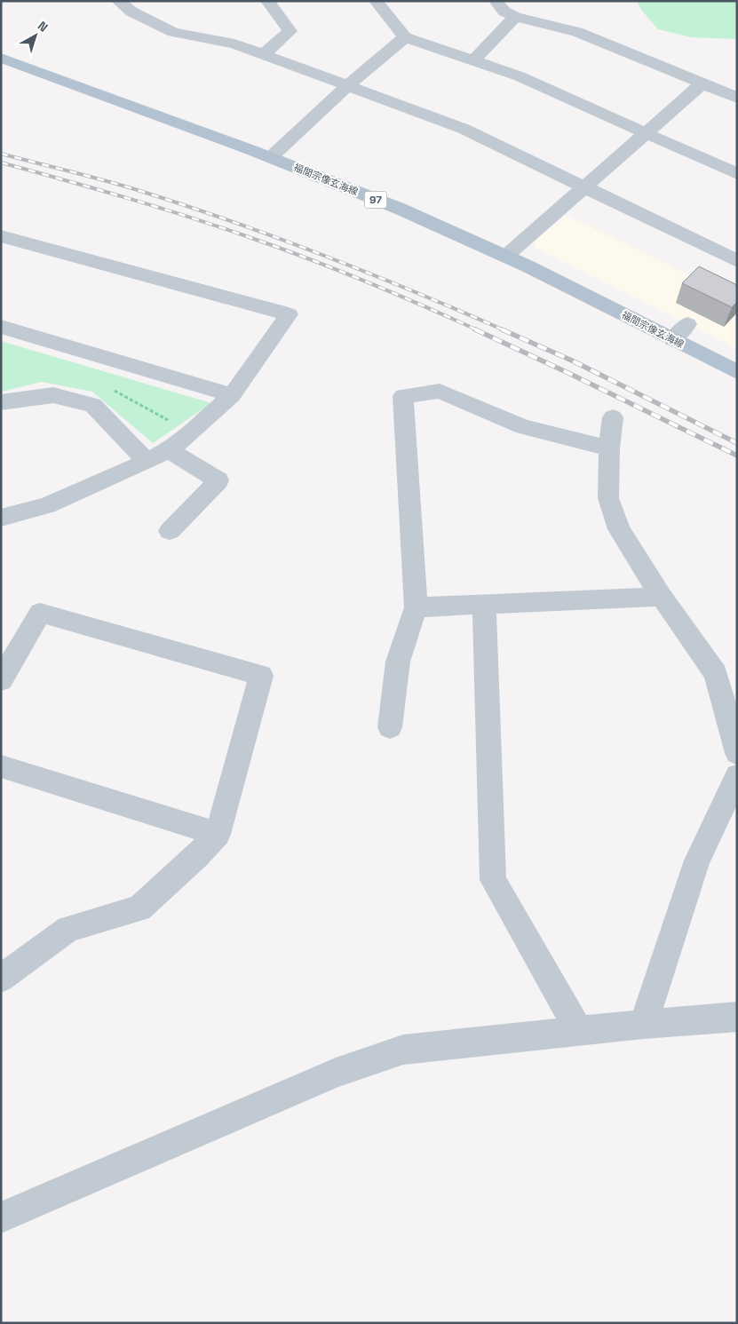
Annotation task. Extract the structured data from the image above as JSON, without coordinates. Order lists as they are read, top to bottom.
{
  "streets": {
    "main road": ["福間宗像玄海線", "97"]
  },
  "north": "top right"
}
